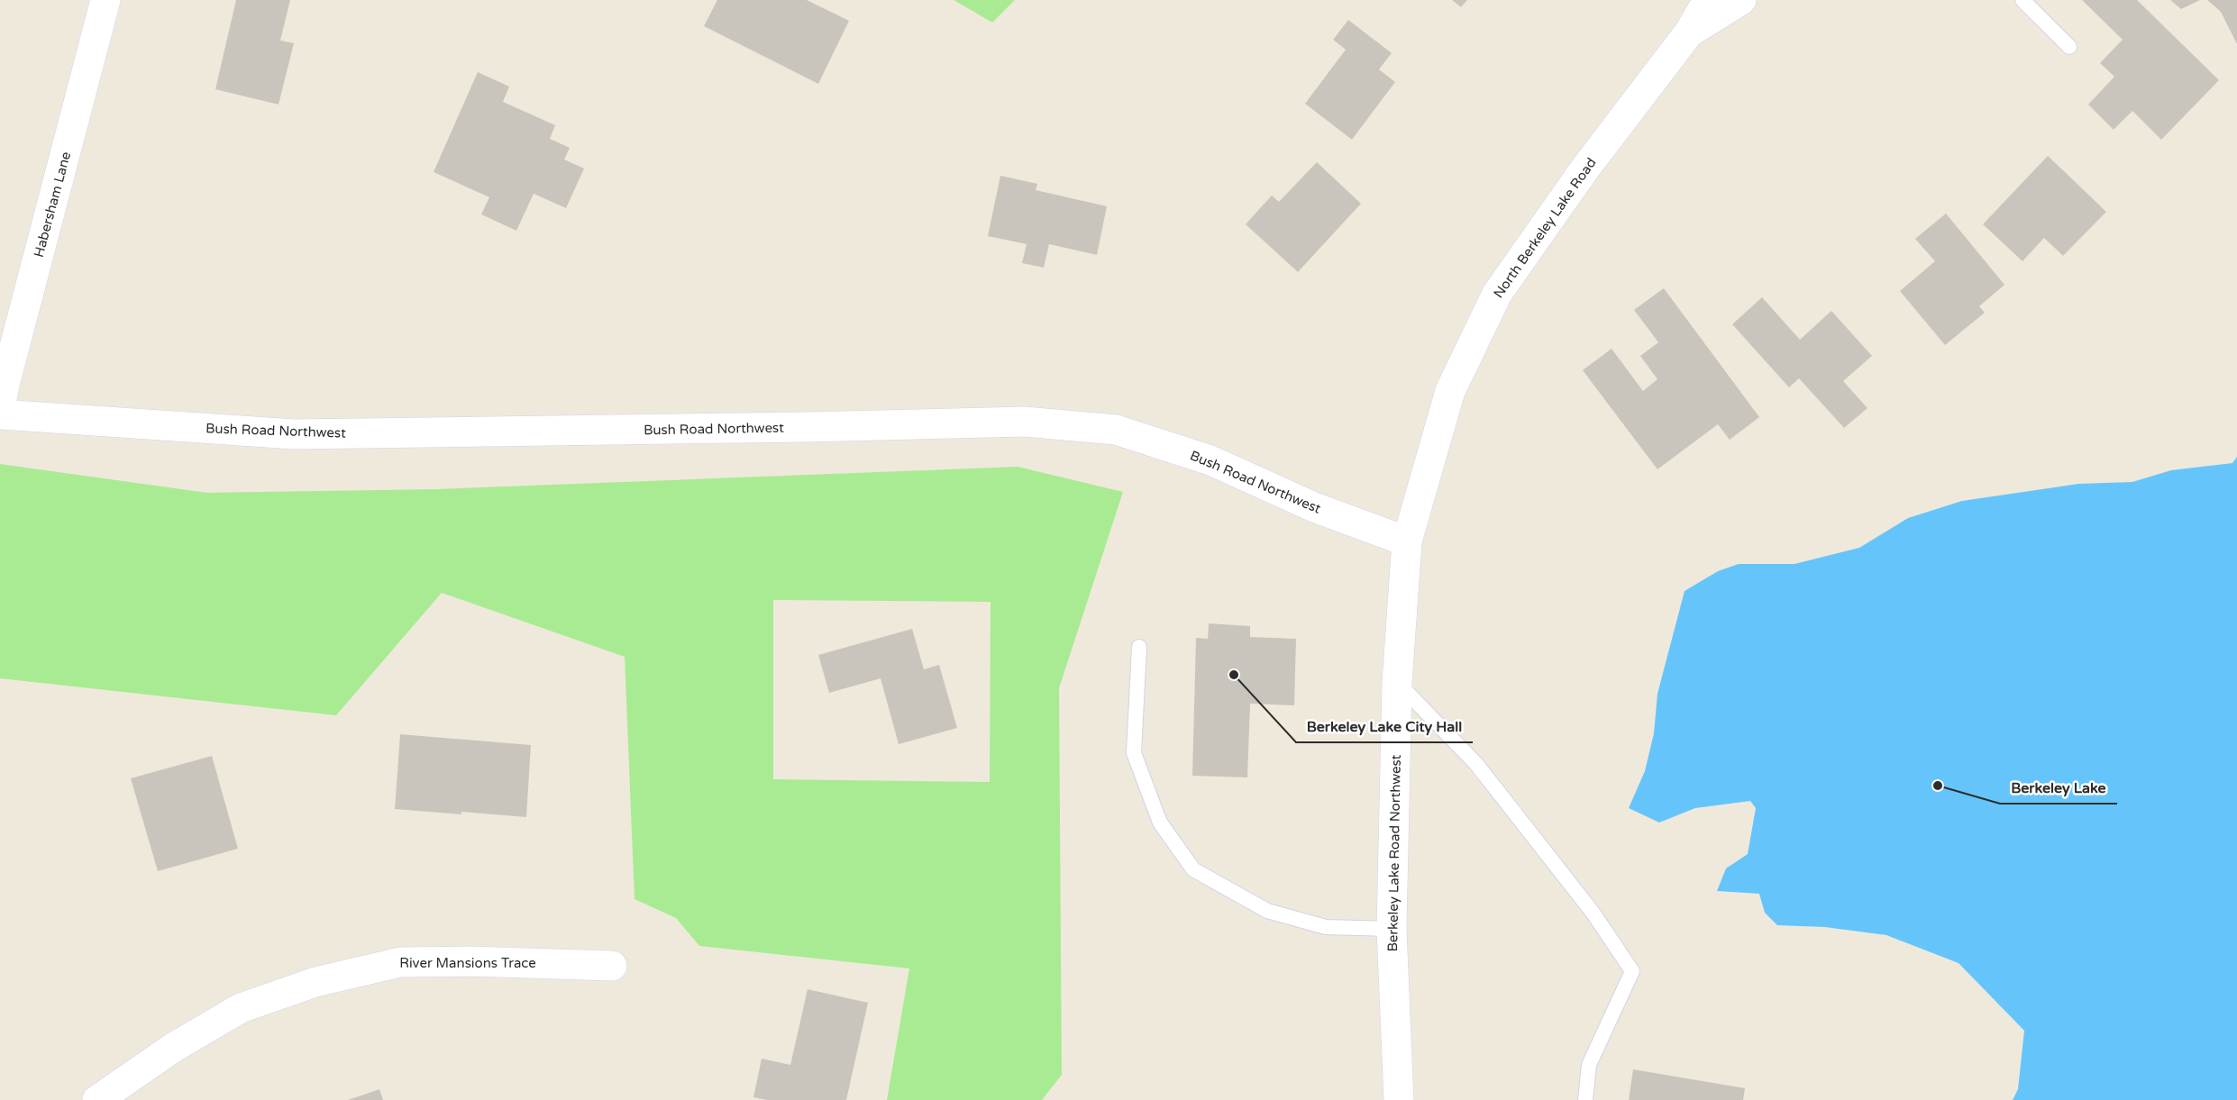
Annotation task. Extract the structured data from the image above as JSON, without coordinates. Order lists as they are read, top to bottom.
{
  "streets": {
    "street": [
      "Habersham Lane",
      "North Berkeley Lake Road",
      "Bush Road Northwest",
      "Berkeley Lake Road Northwest",
      "River Mansions Trace"
    ]
  },
  "crossings": [
    ["North Berkeley Lake Road", "Bush Road Northwest"],
    ["North Berkeley Lake Road", "Berkeley Lake Road Northwest"],
    ["Bush Road Northwest", "Berkeley Lake Road Northwest"]
  ],
  "places": ["Berkeley Lake City Hall", "Berkeley Lake"]
}
